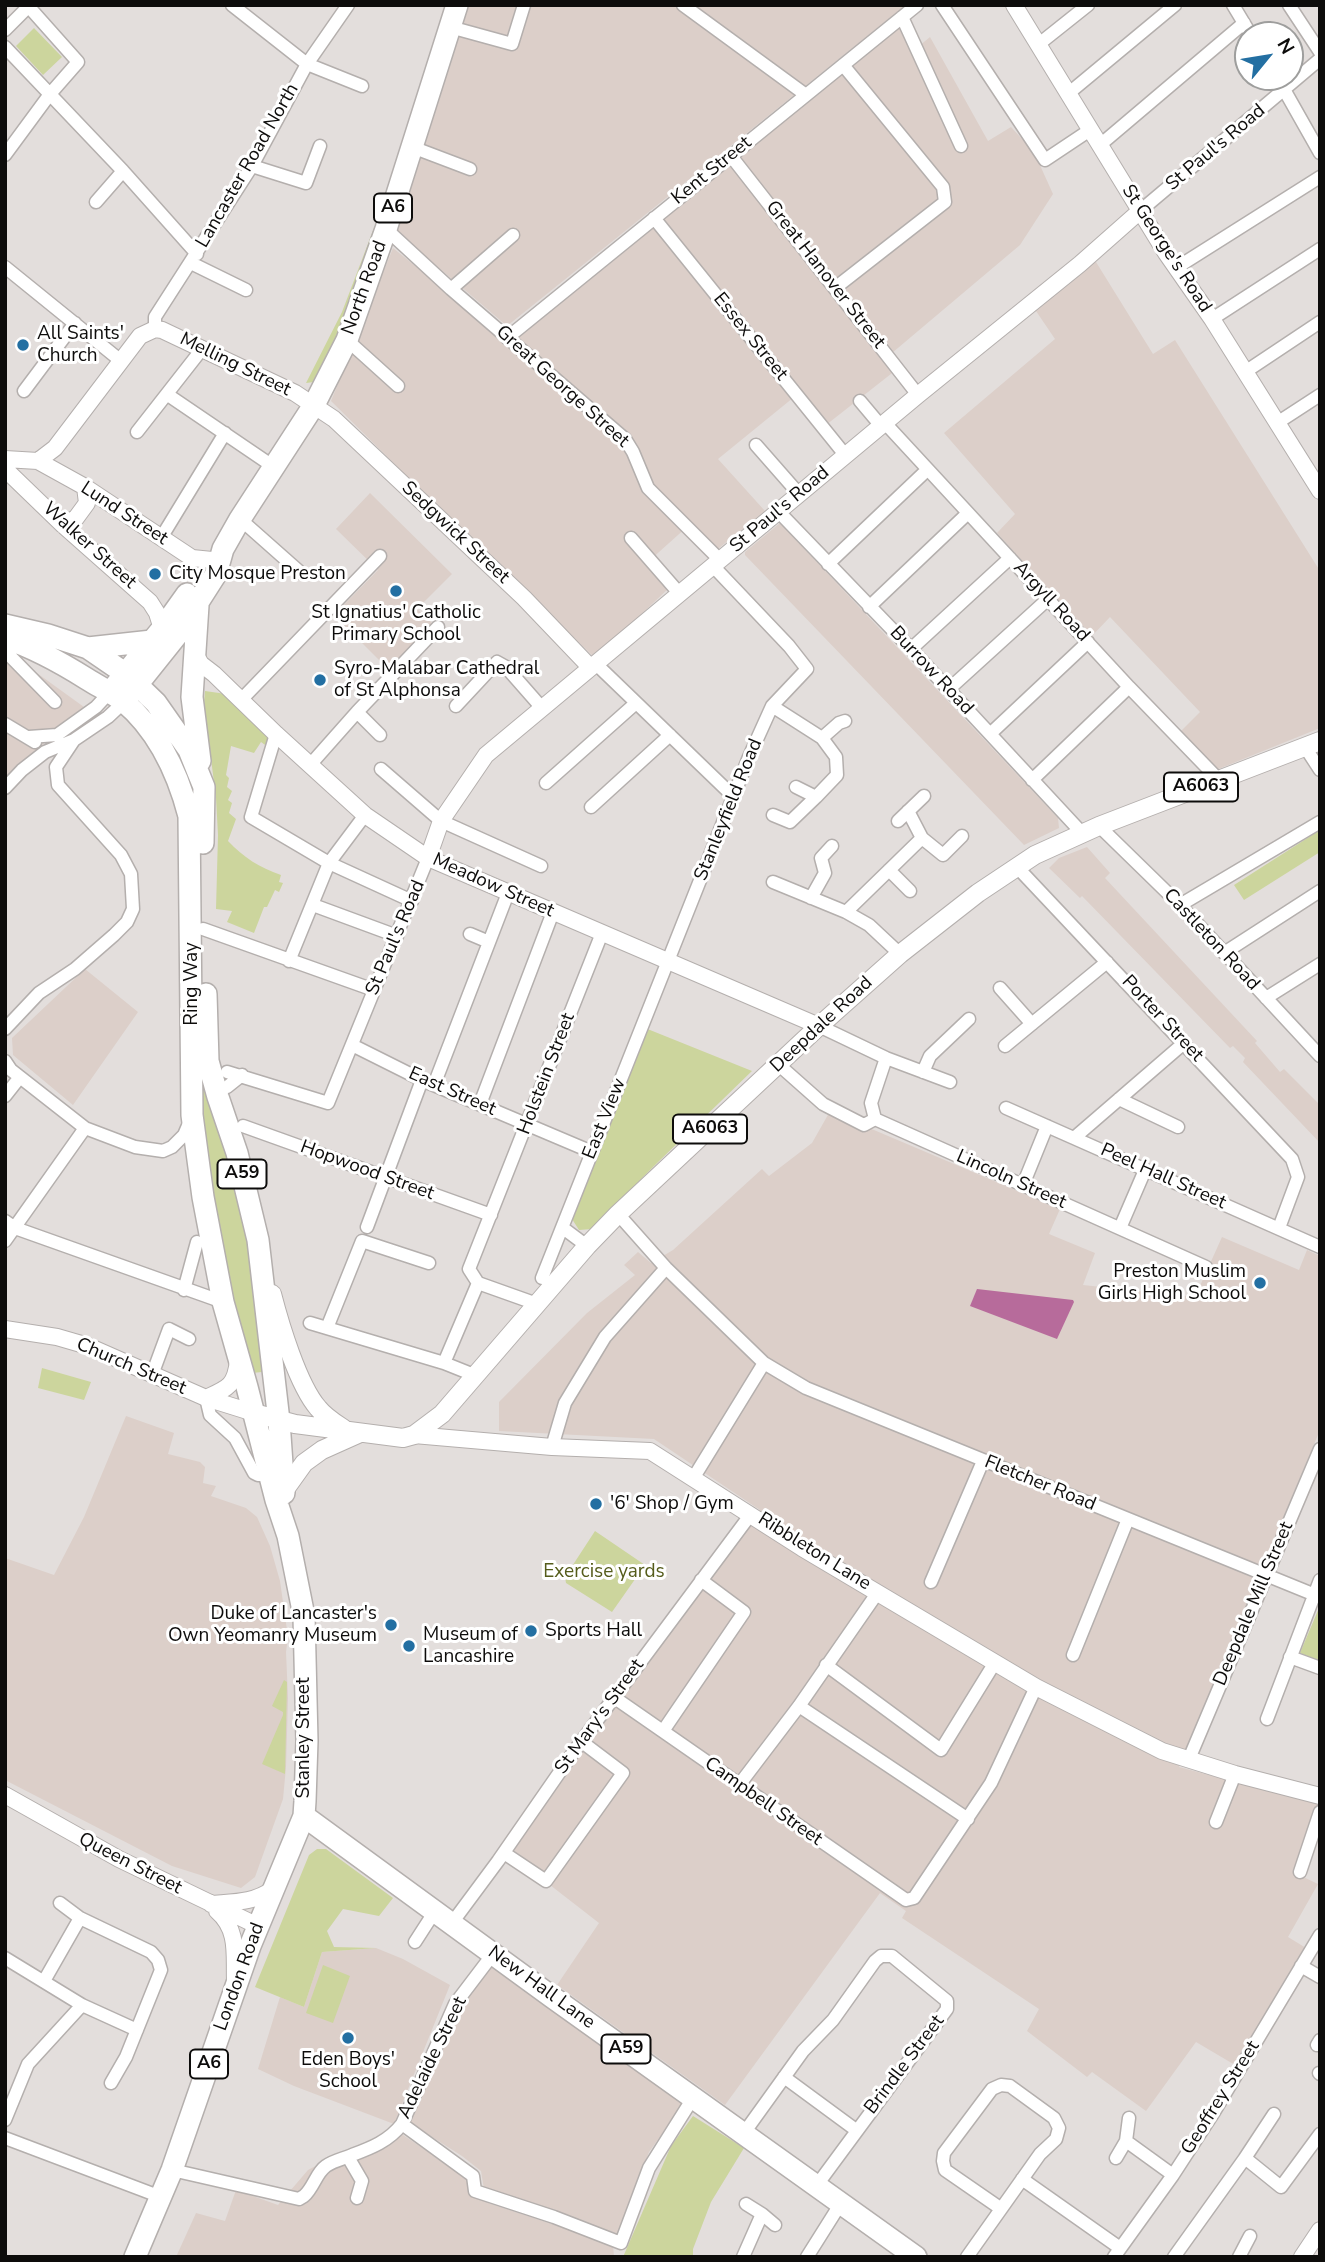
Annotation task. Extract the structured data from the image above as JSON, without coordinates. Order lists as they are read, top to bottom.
{
  "streets": {
    "highway": [
      "A6",
      "North Road",
      "Ring Way",
      "A59",
      "Stanley Street",
      "London Road",
      "New Hall Lane"
    ],
    "main road": ["A6063", "Deepdale Road", "Ribbleton Lane"],
    "street": [
      "St Paul's Road",
      "Lancaster Road North",
      "Kent Street",
      "St George's Road",
      "Great Hanover Street",
      "Essex Street",
      "Melling Street",
      "Great George Street",
      "Lund Street",
      "Sedgwick Street",
      "Walker Street",
      "Argyll Road",
      "Burrow Road",
      "Stanleyfield Road",
      "Meadow Street",
      "Castleton Road",
      "Porter Street",
      "Holstein Street",
      "East Street",
      "East View",
      "Hopwood Street",
      "Peel Hall Street",
      "Lincoln Street",
      "Church Street",
      "Fletcher Road",
      "Deepdale Mill Street",
      "St Mary's Street",
      "Campbell Street",
      "Queen Street",
      "Adelaide Street",
      "Brindle Street",
      "Geoffrey Street"
    ]
  },
  "crossings": [
    ["St Paul's Road", "St George's Road"],
    ["St Paul's Road", "Great Hanover Street"],
    ["St Paul's Road", "Essex Street"],
    ["St Paul's Road", "Great George Street"],
    ["St Paul's Road", "Sedgwick Street"],
    ["St Paul's Road", "Argyll Road"],
    ["St Paul's Road", "Burrow Road"],
    ["St Paul's Road", "Meadow Street"],
    ["St Paul's Road", "East Street"],
    ["Lancaster Road North", "Melling Street"],
    ["Kent Street", "Great Hanover Street"],
    ["Kent Street", "Essex Street"],
    ["Kent Street", "Great George Street"],
    ["A6", "North Road"],
    ["A6", "Ring Way"],
    ["North Road", "Melling Street"],
    ["North Road", "Great George Street"],
    ["North Road", "Lund Street"],
    ["North Road", "Sedgwick Street"],
    ["North Road", "Walker Street"],
    ["North Road", "Ring Way"],
    ["Melling Street", "Sedgwick Street"],
    ["Great George Street", "Stanleyfield Road"],
    ["Walker Street", "Ring Way"],
    ["Argyll Road", "Deepdale Road"],
    ["Burrow Road", "Deepdale Road"],
    ["Stanleyfield Road", "Meadow Street"],
    ["Stanleyfield Road", "East View"],
    ["Meadow Street", "Deepdale Road"],
    ["Meadow Street", "Holstein Street"],
    ["Meadow Street", "East View"],
    ["Castleton Road", "Deepdale Road"],
    ["Ring Way", "Church Street"],
    ["Ring Way", "Ribbleton Lane"],
    ["Ring Way", "Stanley Street"],
    ["Porter Street", "Deepdale Road"],
    ["Porter Street", "Peel Hall Street"],
    ["Deepdale Road", "Lincoln Street"],
    ["Deepdale Road", "Fletcher Road"],
    ["Deepdale Road", "Ribbleton Lane"],
    ["Holstein Street", "East Street"],
    ["Holstein Street", "Hopwood Street"],
    ["East Street", "East View"],
    ["Church Street", "Ribbleton Lane"],
    ["Church Street", "Stanley Street"],
    ["Fletcher Road", "Deepdale Mill Street"],
    ["Ribbleton Lane", "Deepdale Mill Street"],
    ["Ribbleton Lane", "St Mary's Street"],
    ["Ribbleton Lane", "Stanley Street"],
    ["St Mary's Street", "Campbell Street"],
    ["St Mary's Street", "New Hall Lane"],
    ["Stanley Street", "London Road"],
    ["Stanley Street", "New Hall Lane"],
    ["Queen Street", "London Road"],
    ["London Road", "New Hall Lane"],
    ["London Road", "Adelaide Street"],
    ["New Hall Lane", "Adelaide Street"],
    ["New Hall Lane", "Brindle Street"]
  ],
  "parks": ["Exercise yards"],
  "places": [
    "All Saints' Church",
    "City Mosque Preston",
    "St Ignatius' Catholic Primary School",
    "Syro-Malabar Cathedral of St Alphonsa",
    "Preston Muslim Girls High School",
    "'6' Shop / Gym",
    "Duke of Lancaster's Own Yeomanry Museum",
    "Sports Hall",
    "Museum of Lancashire",
    "Eden Boys' School"
  ],
  "north": "top right"
}
